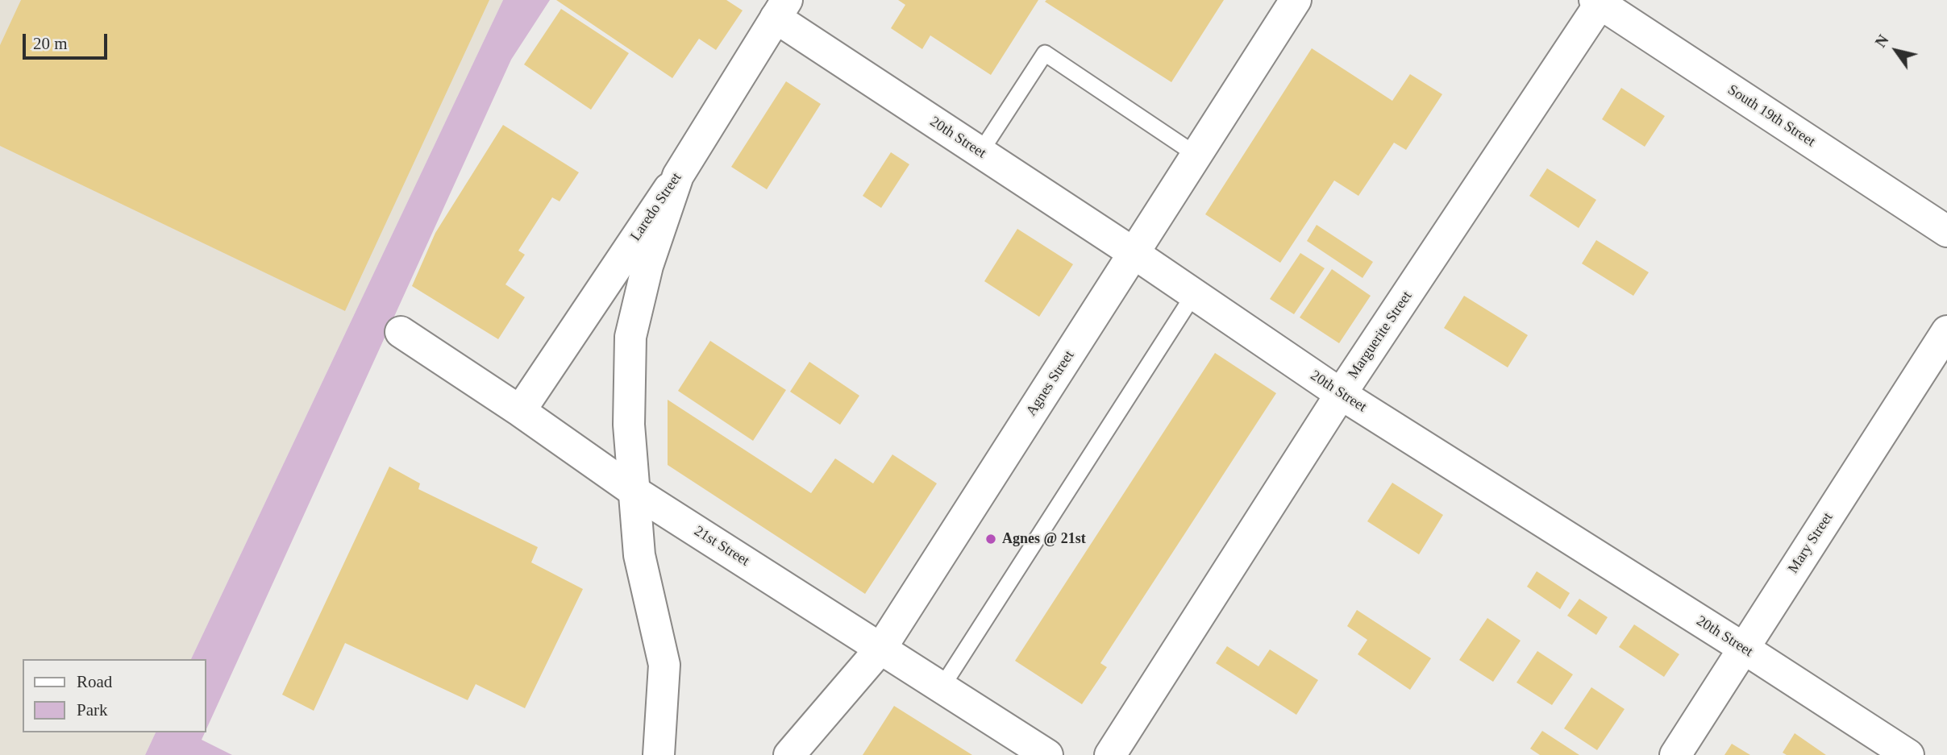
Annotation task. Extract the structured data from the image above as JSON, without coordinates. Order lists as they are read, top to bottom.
{
  "streets": {
    "street": [
      "South 19th Street",
      "20th Street",
      "Laredo Street",
      "Marguerite Street",
      "Agnes Street",
      "Mary Street",
      "21st Street"
    ]
  },
  "crossings": [
    ["South 19th Street", "Marguerite Street"],
    ["20th Street", "Laredo Street"],
    ["20th Street", "Marguerite Street"],
    ["20th Street", "Agnes Street"],
    ["20th Street", "Mary Street"],
    ["Laredo Street", "21st Street"],
    ["Agnes Street", "21st Street"]
  ],
  "places": ["Agnes @ 21st"],
  "legend": ["Road", "Park"],
  "scale_bar": "20 m",
  "north": "top left"
}
